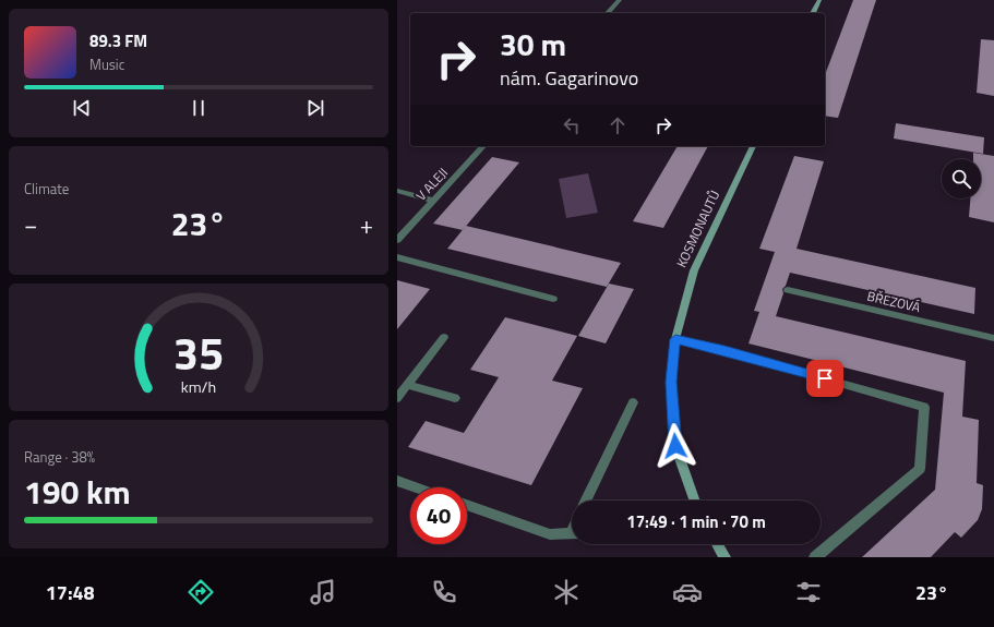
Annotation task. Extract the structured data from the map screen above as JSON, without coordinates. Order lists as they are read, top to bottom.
{
  "streets": {
    "street": ["V ALEJI", "KOSMONAUTŮ", "BŘEZOVÁ"]
  },
  "page": {
    "turn": ["30 m", "nám. Gagarinovo"],
    "song": ["89.3 FM", "Music"],
    "tile": [
      "Climate",
      ["Range · 38%", "190 km"]
    ],
    "heat": ["−", "23°", "+"],
    "limit": "40",
    "trip": "17:49 · 1 min · 70 m",
    "tabs": ["17:48", "23°"],
    "gauge": ["35", "km/h"]
  }
}
